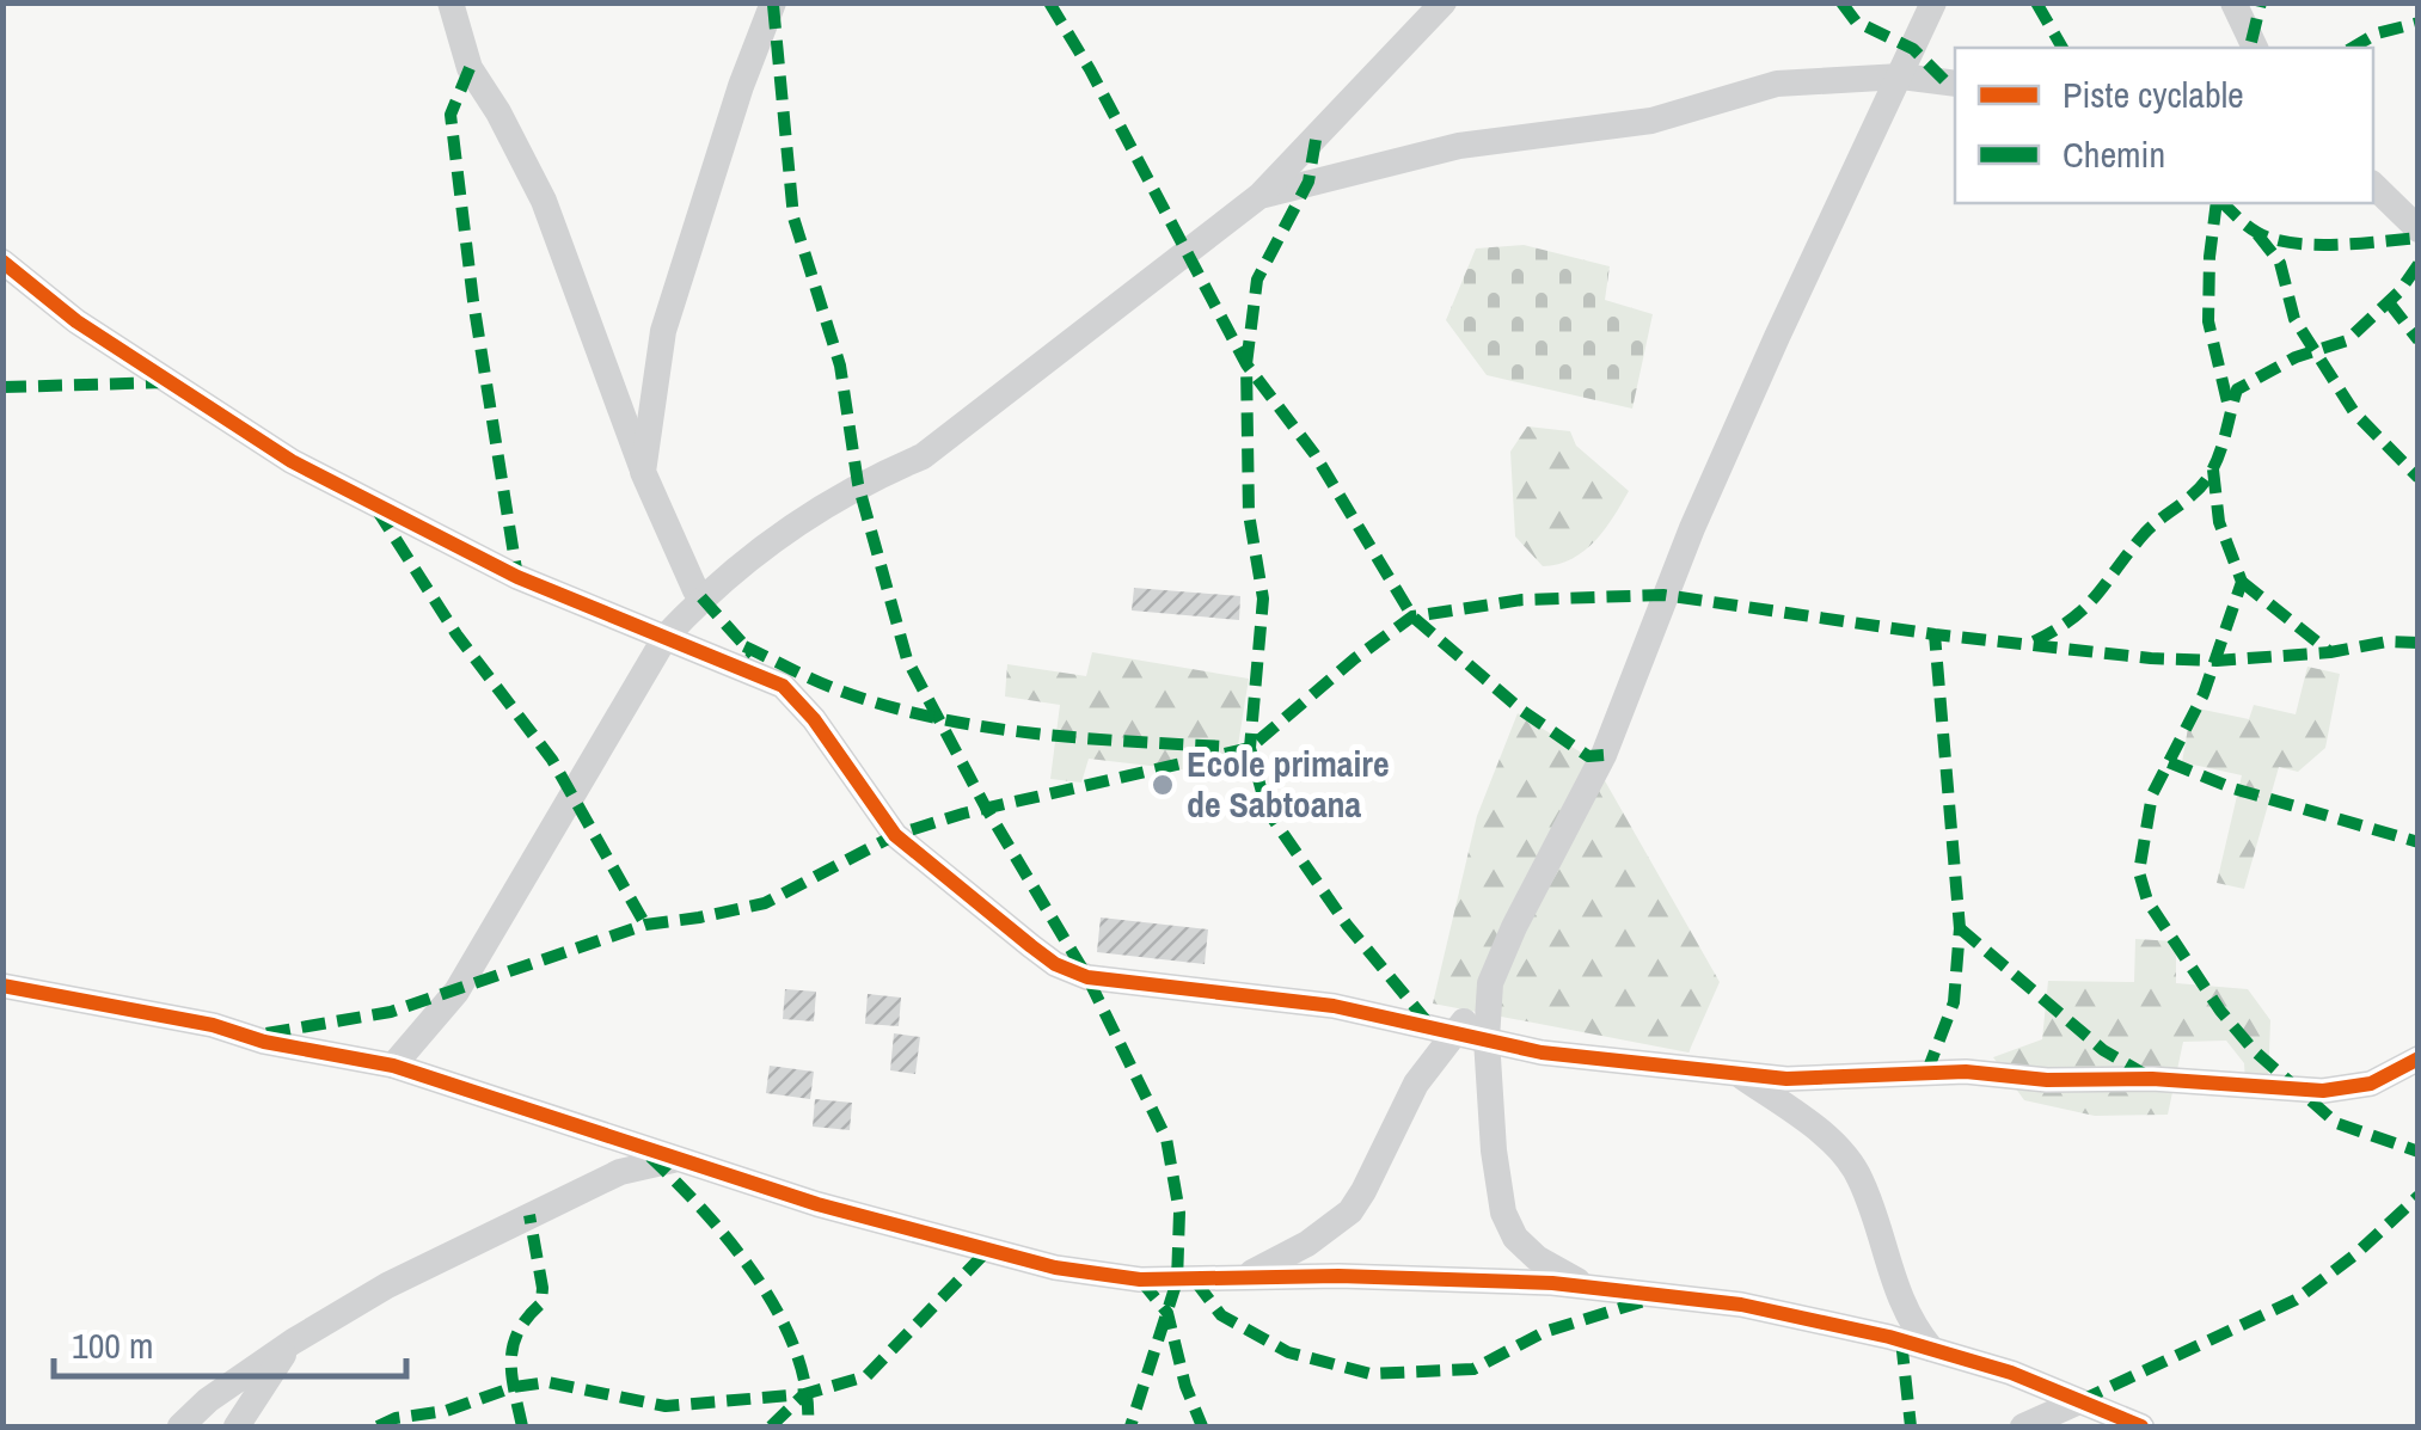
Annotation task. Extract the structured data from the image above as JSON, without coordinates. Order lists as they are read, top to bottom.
{
  "places": ["Ecole primaire de Sabtoana"],
  "legend": ["Piste cyclable", "Chemin"],
  "scale_bar": "100 m"
}
